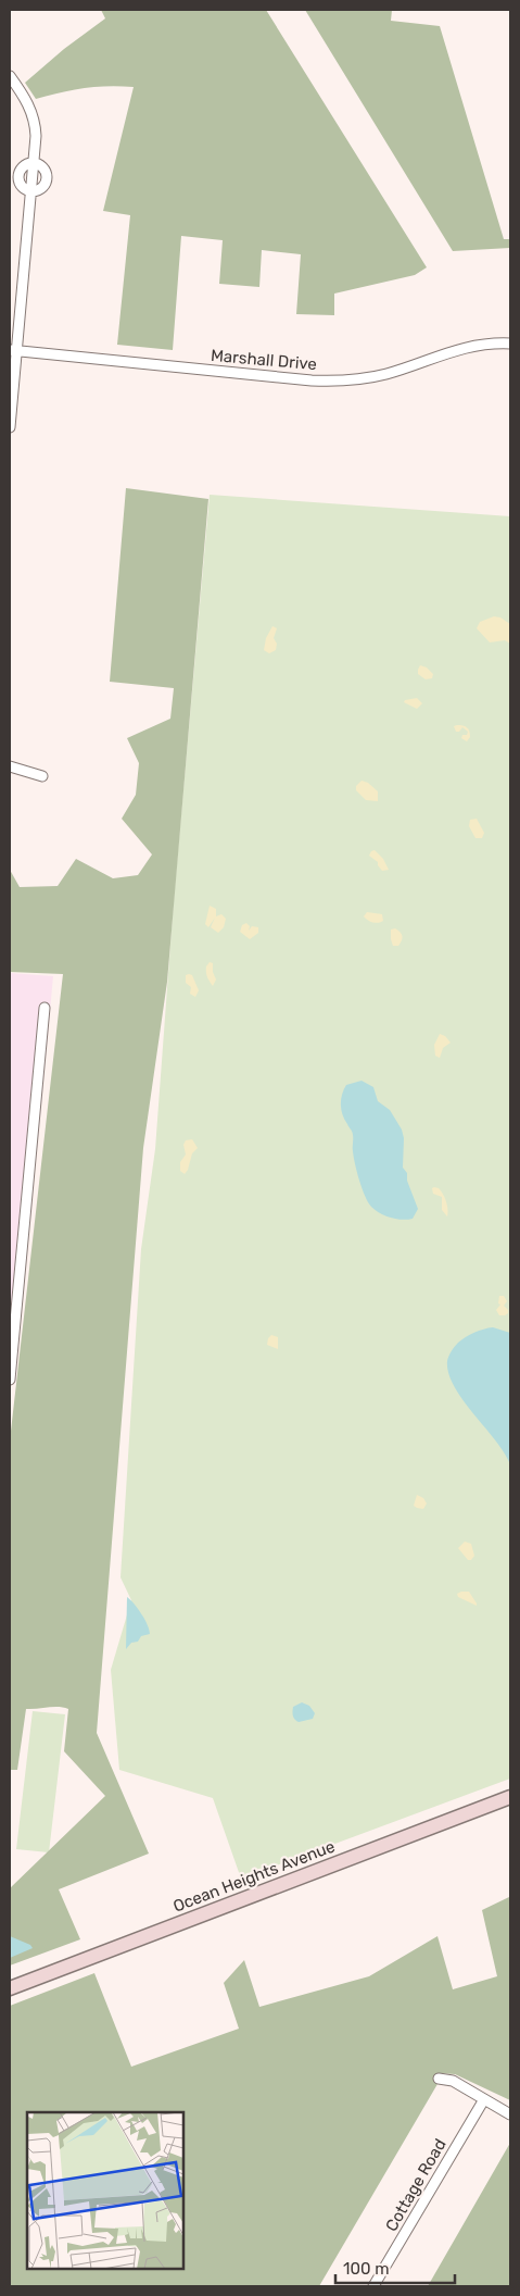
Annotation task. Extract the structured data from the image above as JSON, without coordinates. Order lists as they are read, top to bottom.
{
  "streets": {
    "main road": ["Ocean Heights Avenue"],
    "street": ["Marshall Drive", "Cottage Road"]
  },
  "scale_bar": "100 m"
}
